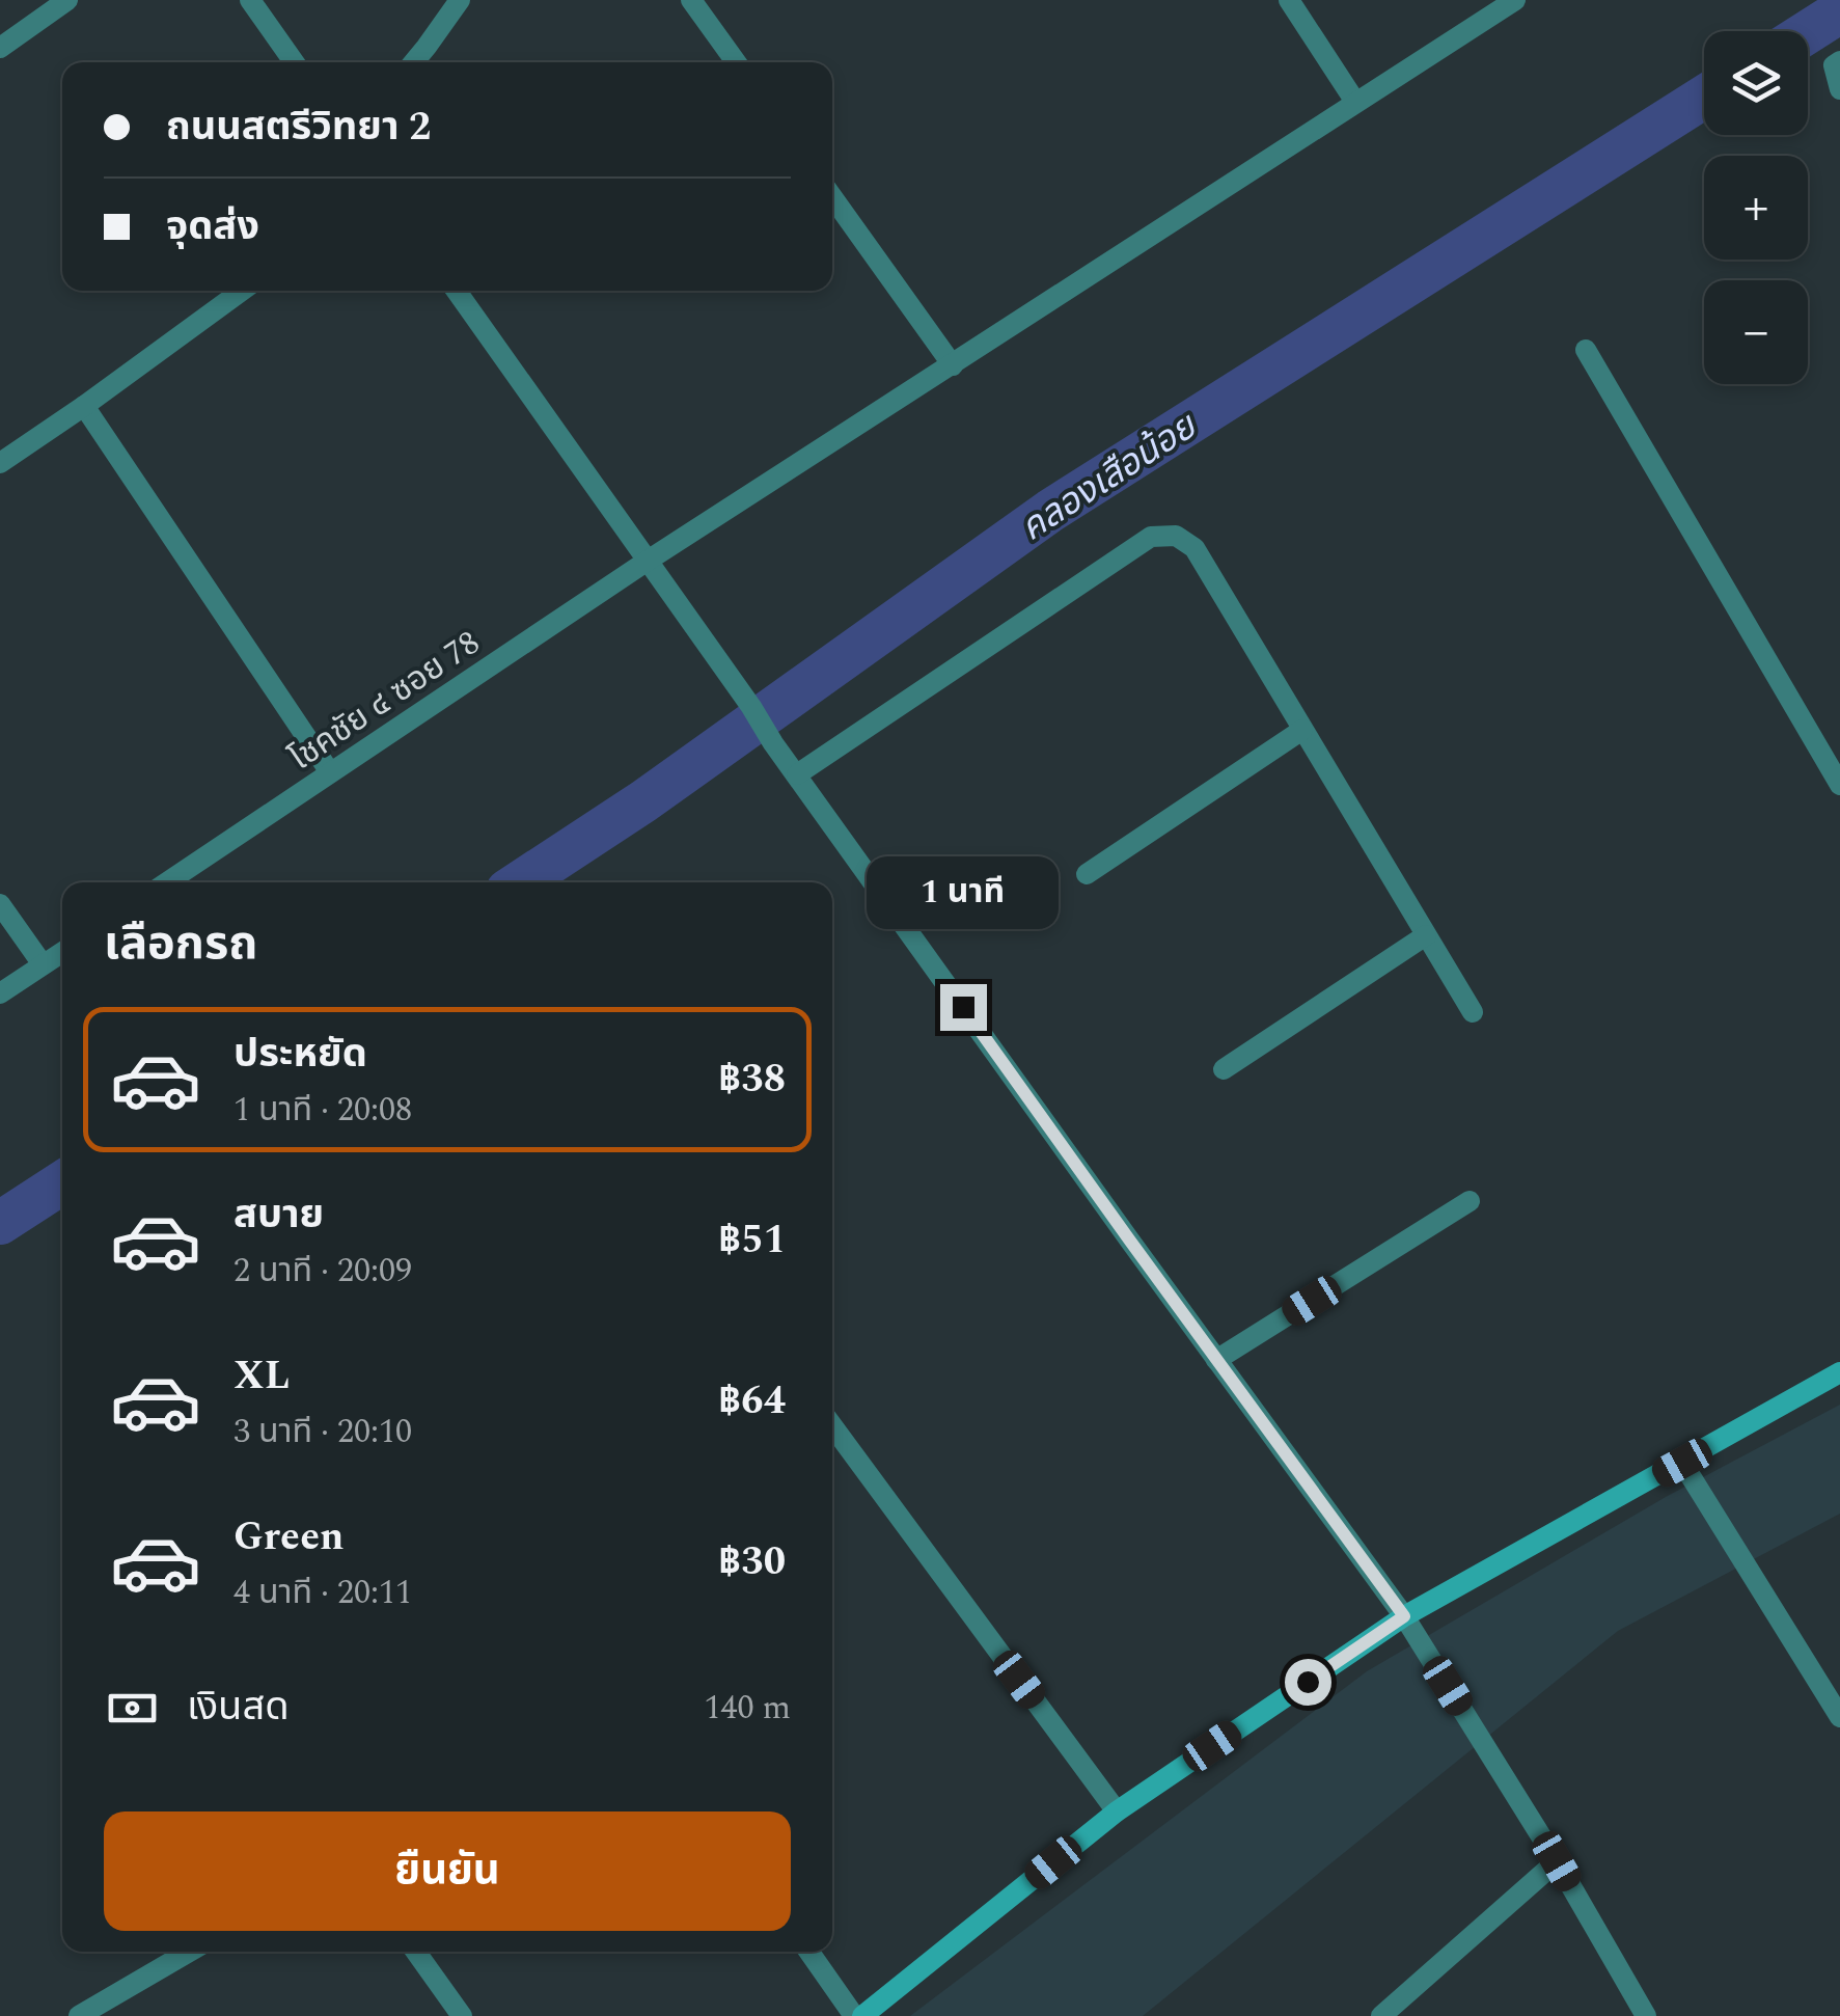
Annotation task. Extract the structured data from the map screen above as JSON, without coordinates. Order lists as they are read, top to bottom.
{
  "streets": {
    "street": ["โชคชัย ๔ ซอย 78"]
  },
  "water": ["คลองเสือน้อย"],
  "page": {
    "map_buttons": ["+", "−"],
    "banner": ["ถนนสตรีวิทยา 2", "จุดส่ง"],
    "bubble": "1 นาที",
    "heading": "เลือกรถ",
    "list": [
      {
        "name": "ประหยัด",
        "note": "1 นาที · 20:08",
        "value": "฿38"
      },
      {
        "name": "สบาย",
        "note": "2 นาที · 20:09",
        "value": "฿51"
      },
      {
        "name": "XL",
        "note": "3 นาที · 20:10",
        "value": "฿64"
      },
      {
        "name": "Green",
        "note": "4 นาที · 20:11",
        "value": "฿30"
      }
    ],
    "pay": ["เงินสด", "140 m"],
    "buttons": "ยืนยัน"
  }
}
